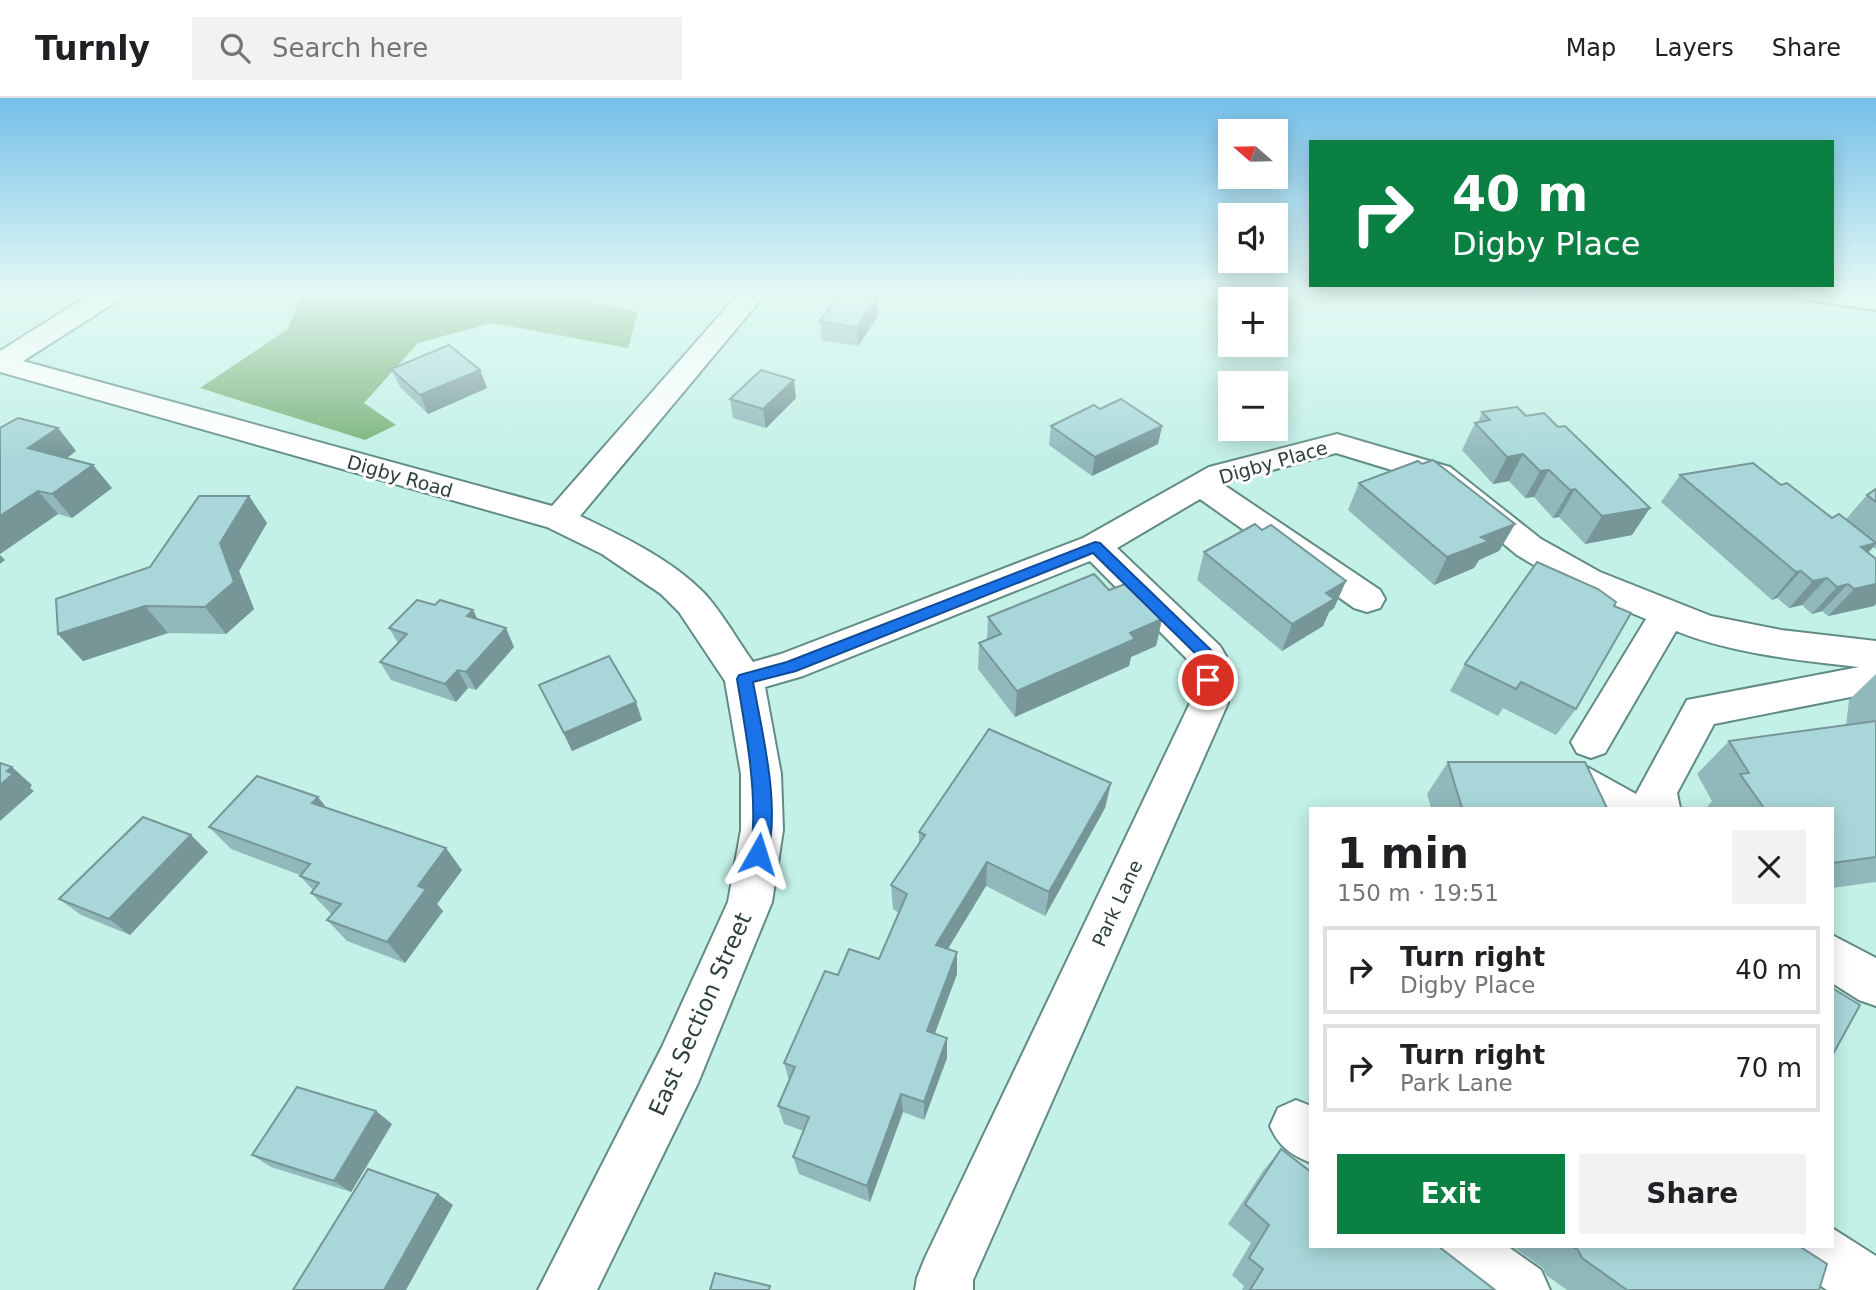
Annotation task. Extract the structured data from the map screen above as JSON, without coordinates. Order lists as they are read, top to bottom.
{
  "streets": {
    "street": [
      "Digby Place",
      "Digby Road",
      "Park Lane",
      "East Section Street"
    ]
  },
  "crossings": [
    ["Digby Place", "Digby Road"],
    ["Digby Place", "Park Lane"],
    ["Digby Place", "East Section Street"],
    ["Digby Road", "East Section Street"]
  ],
  "north": "left",
  "page": {
    "header": "Turnly",
    "search": "Search here",
    "nav": ["Map", "Layers", "Share"],
    "map_buttons": ["+", "−"],
    "turn": ["40 m", "Digby Place"],
    "heading": ["1 min", "150 m · 19:51"],
    "list": [
      {
        "name": "Turn right",
        "note": "Digby Place",
        "value": "40 m"
      },
      {
        "name": "Turn right",
        "note": "Park Lane",
        "value": "70 m"
      }
    ],
    "buttons": ["Exit", "Share"]
  }
}
